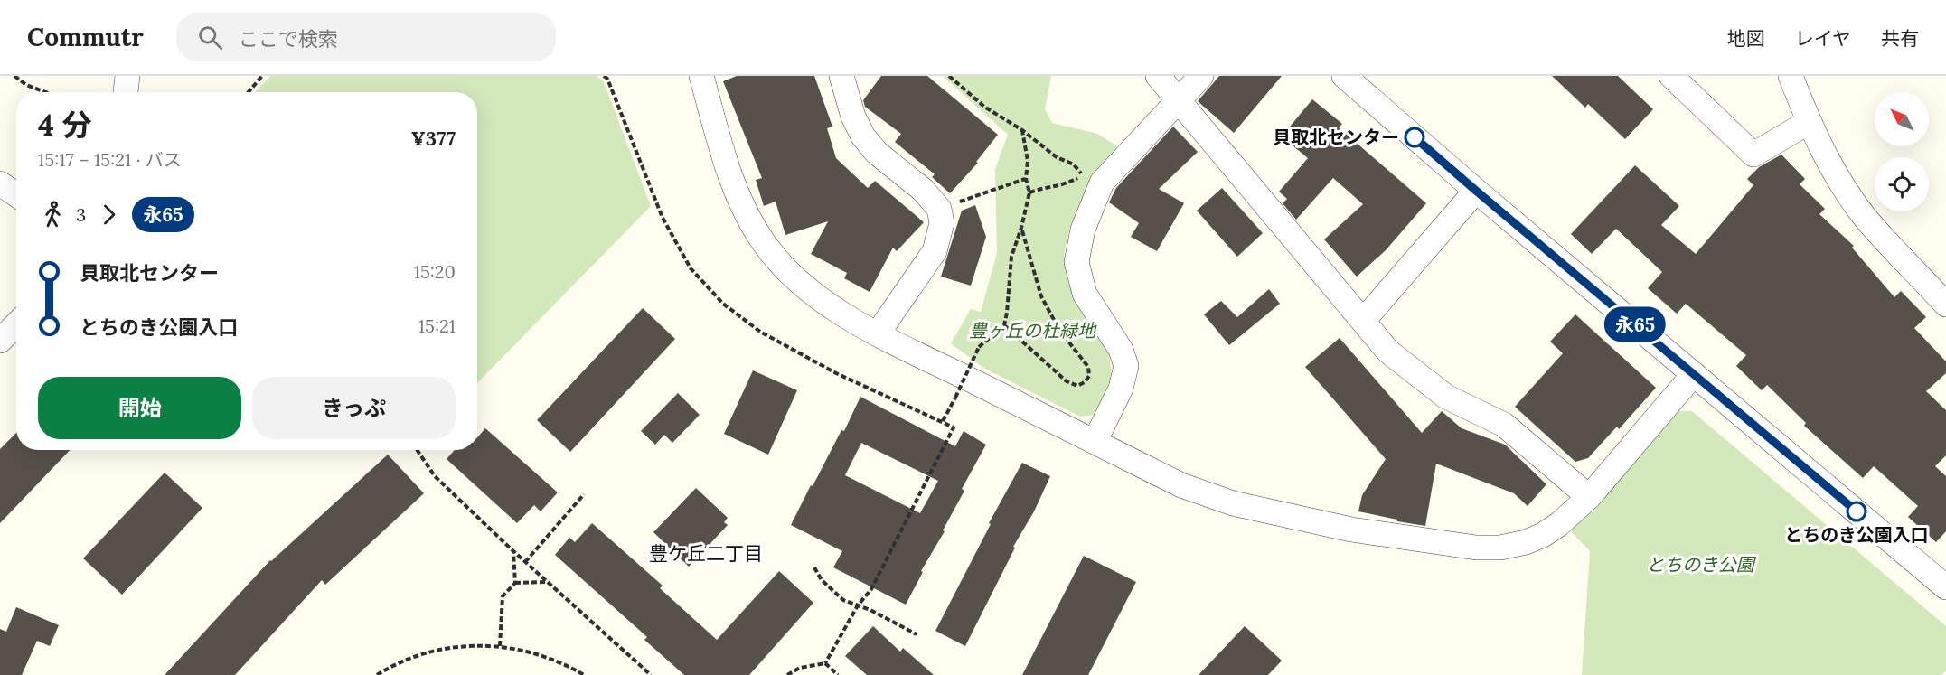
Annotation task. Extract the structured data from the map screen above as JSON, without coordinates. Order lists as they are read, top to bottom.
{
  "districts": ["豊ケ丘二丁目"],
  "parks": ["豊ヶ丘の杜緑地", "とちのき公園"],
  "places": ["貝取北センター", "とちのき公園入口"],
  "lines": ["bus line 永65"],
  "north": "top left",
  "page": {
    "header": "Commutr",
    "search": "ここで検索",
    "nav": ["地図", "レイヤ", "共有"],
    "on_map": "永65",
    "heading": ["4 分", "15:17 – 15:21 · バス", "¥377"],
    "legs": ["3", "永65"],
    "list": [
      {
        "name": "貝取北センター",
        "value": "15:20"
      },
      {
        "name": "とちのき公園入口",
        "value": "15:21"
      }
    ],
    "buttons": ["開始", "きっぷ"]
  }
}
